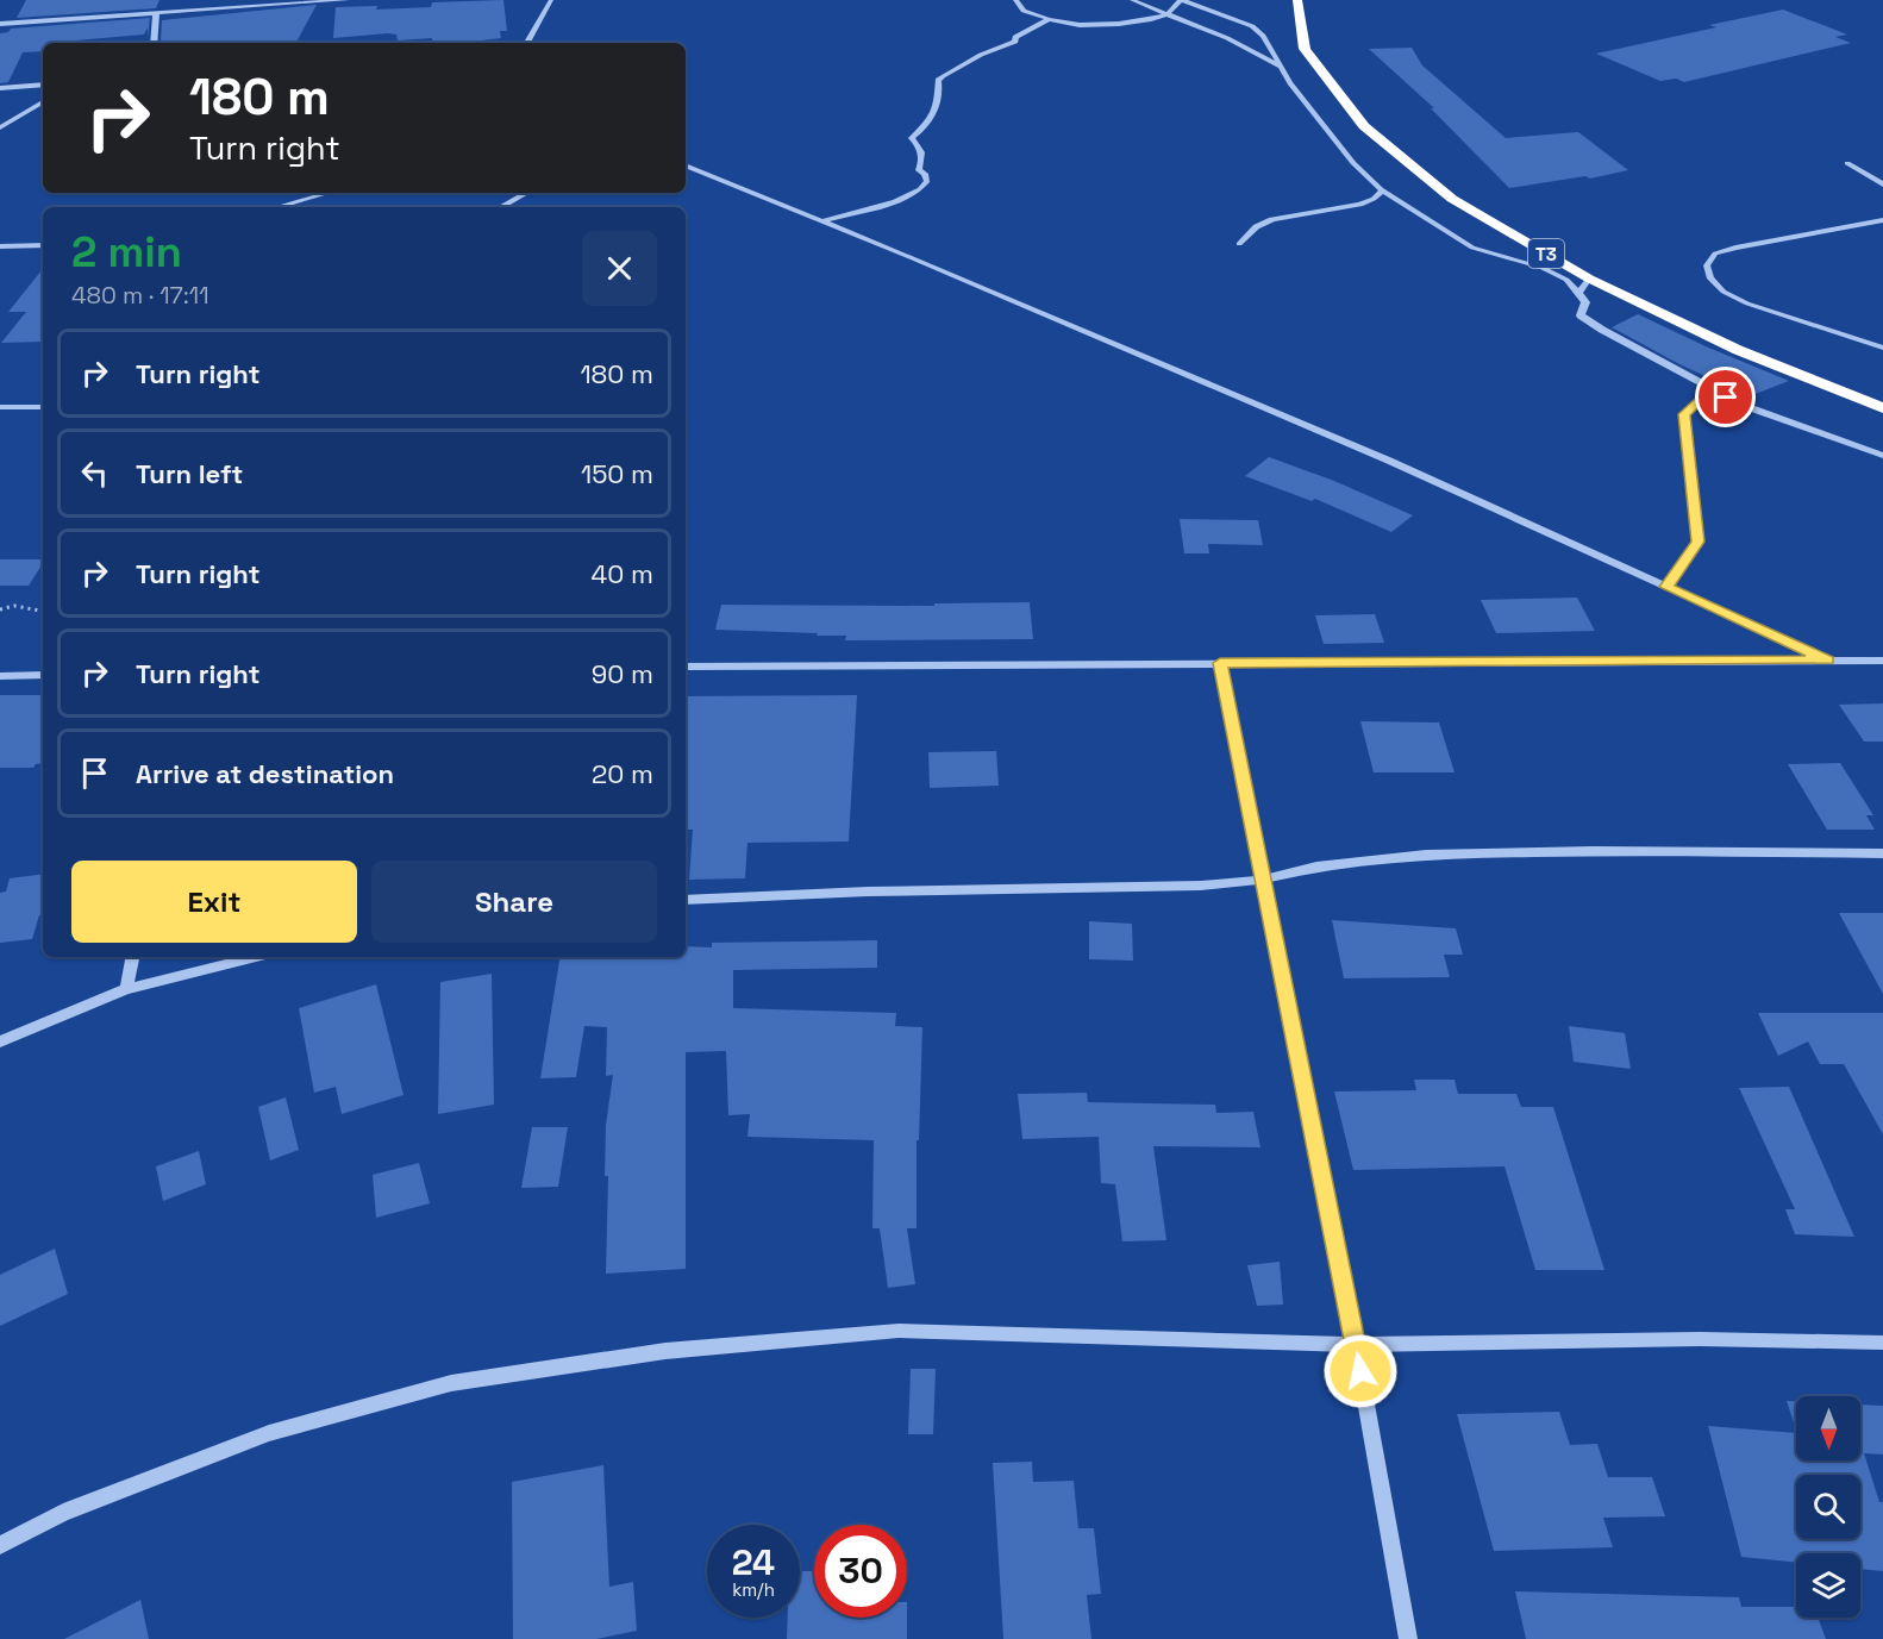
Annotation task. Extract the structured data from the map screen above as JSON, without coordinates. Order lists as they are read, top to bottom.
{
  "streets": {
    "highway": ["T3"]
  },
  "north": "bottom",
  "page": {
    "turn": ["180 m", "Turn right"],
    "heading": ["2 min", "480 m · 17:11"],
    "list": [
      {
        "name": "Turn right",
        "value": "180 m"
      },
      {
        "name": "Turn left",
        "value": "150 m"
      },
      {
        "name": "Turn right",
        "value": "40 m"
      },
      {
        "name": "Turn right",
        "value": "90 m"
      },
      {
        "name": "Arrive at destination",
        "value": "20 m"
      }
    ],
    "buttons": ["Exit", "Share"],
    "speed": "24 km/h",
    "limit": "30"
  }
}
